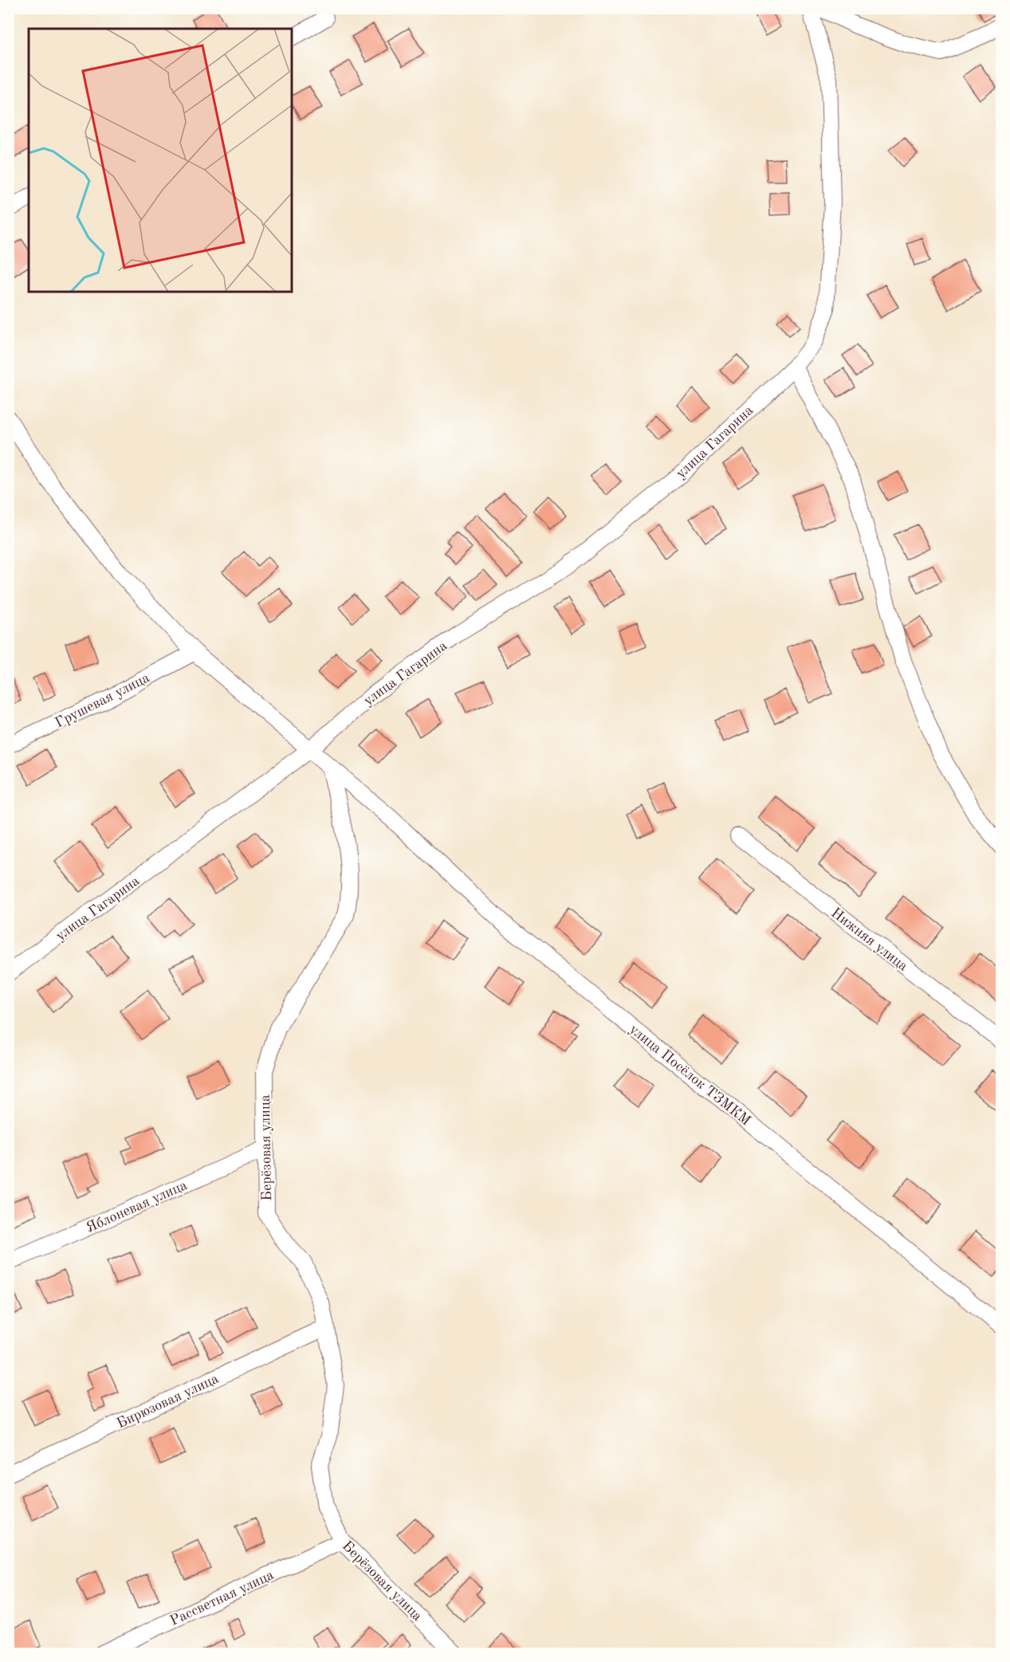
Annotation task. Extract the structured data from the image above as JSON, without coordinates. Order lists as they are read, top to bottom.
{
  "streets": {
    "street": [
      "улица Гагарина",
      "Грушевая улица",
      "Нижняя улица",
      "улица Посёлок ТЗМКМ",
      "Берёзовая улица",
      "Яблоневая улица",
      "Бирюзовая улица",
      "Рассветная улица"
    ]
  },
  "crossings": [
    ["улица Гагарина", "улица Посёлок ТЗМКМ"],
    ["Грушевая улица", "улица Посёлок ТЗМКМ"],
    ["улица Посёлок ТЗМКМ", "Берёзовая улица"],
    ["Берёзовая улица", "Яблоневая улица"],
    ["Берёзовая улица", "Бирюзовая улица"],
    ["Берёзовая улица", "Рассветная улица"]
  ]
}
